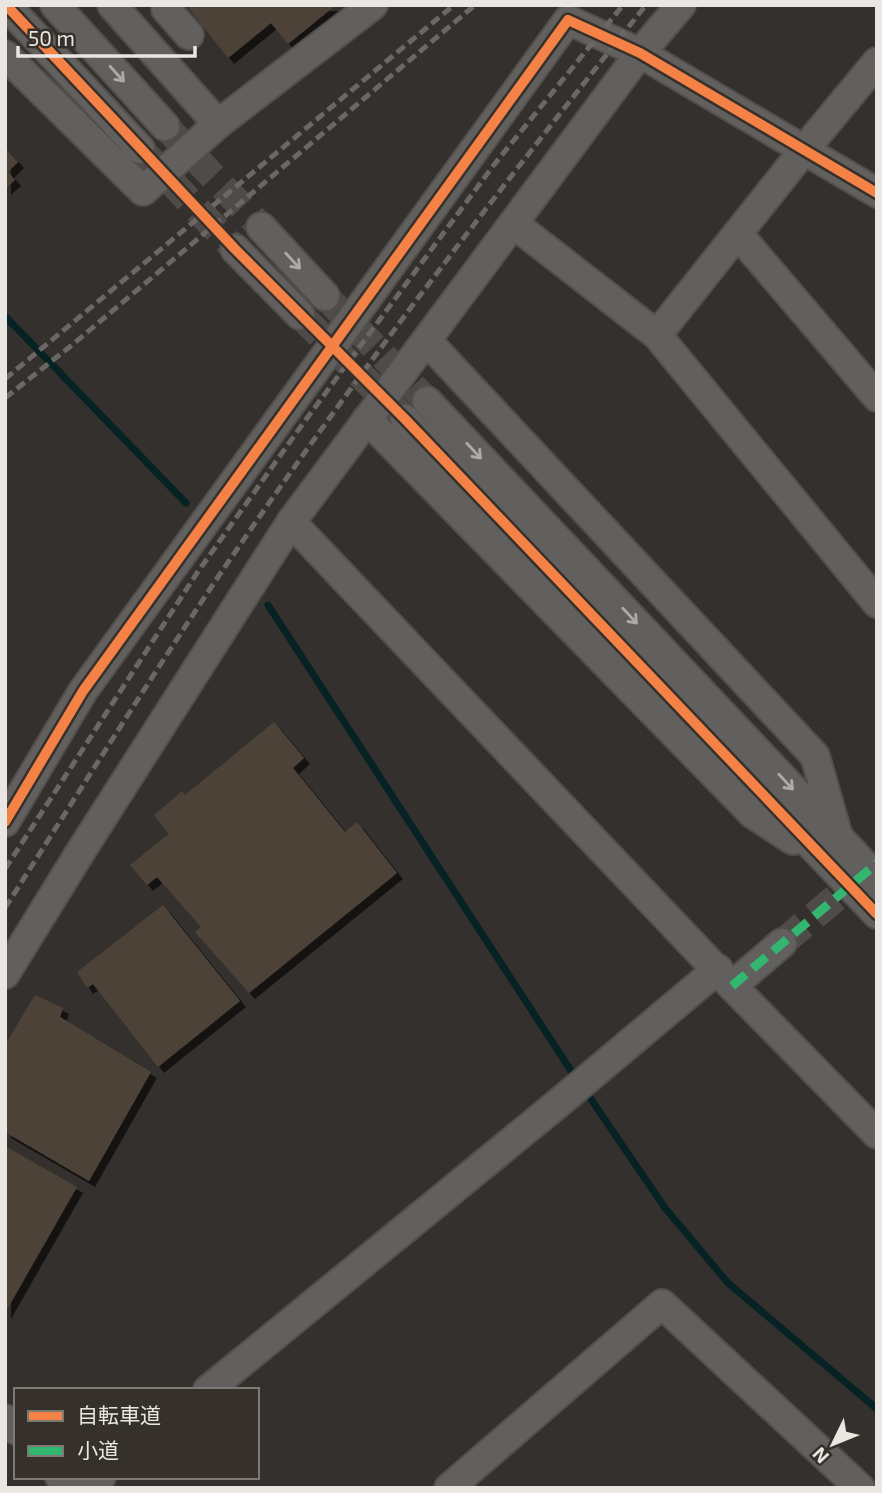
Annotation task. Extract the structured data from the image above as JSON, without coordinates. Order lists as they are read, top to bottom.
{
  "legend": ["自転車道", "小道"],
  "scale_bar": "50 m",
  "north": "bottom left"
}
